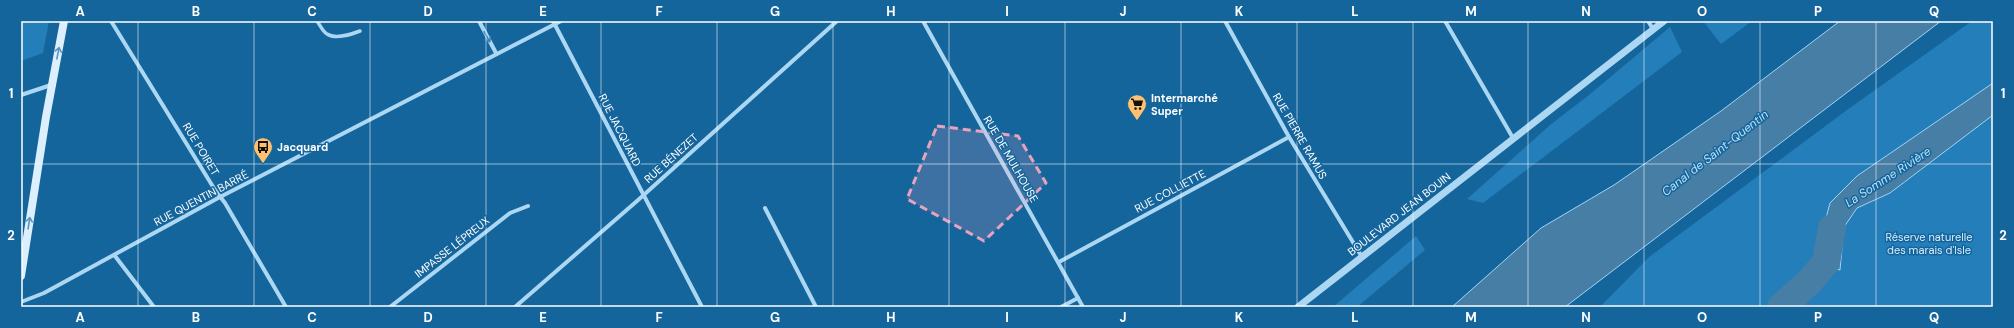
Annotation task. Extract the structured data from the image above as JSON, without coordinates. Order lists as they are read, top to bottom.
{
  "streets": {
    "street": [
      "RUE JACQUARD",
      "RUE PIERRE RAMUS",
      "RUE POIRET",
      "RUE BÉNEZET",
      "RUE DE MULHOUSE",
      "RUE COLLIETTE",
      "RUE QUENTIN BARRÉ",
      "BOULEVARD JEAN BOUIN",
      "IMPASSE LÉPREUX"
    ]
  },
  "crossings": [
    ["RUE JACQUARD", "RUE BÉNEZET"],
    ["RUE JACQUARD", "RUE QUENTIN BARRÉ"],
    ["RUE PIERRE RAMUS", "RUE COLLIETTE"],
    ["RUE PIERRE RAMUS", "BOULEVARD JEAN BOUIN"],
    ["RUE POIRET", "RUE QUENTIN BARRÉ"],
    ["RUE DE MULHOUSE", "RUE COLLIETTE"]
  ],
  "water": ["Canal de Saint-Quentin", "La Somme Rivière"],
  "parks": ["Réserve naturelle des marais d'Isle"],
  "places": {
    "supermarket": ["Intermarché Super"],
    "bus stop": ["Jacquard"]
  },
  "grid": {
    "columns": [
      "A",
      "B",
      "C",
      "D",
      "E",
      "F",
      "G",
      "H",
      "I",
      "J",
      "K",
      "L",
      "M",
      "N",
      "O",
      "P",
      "Q"
    ],
    "rows": ["1", "2"]
  }
}
